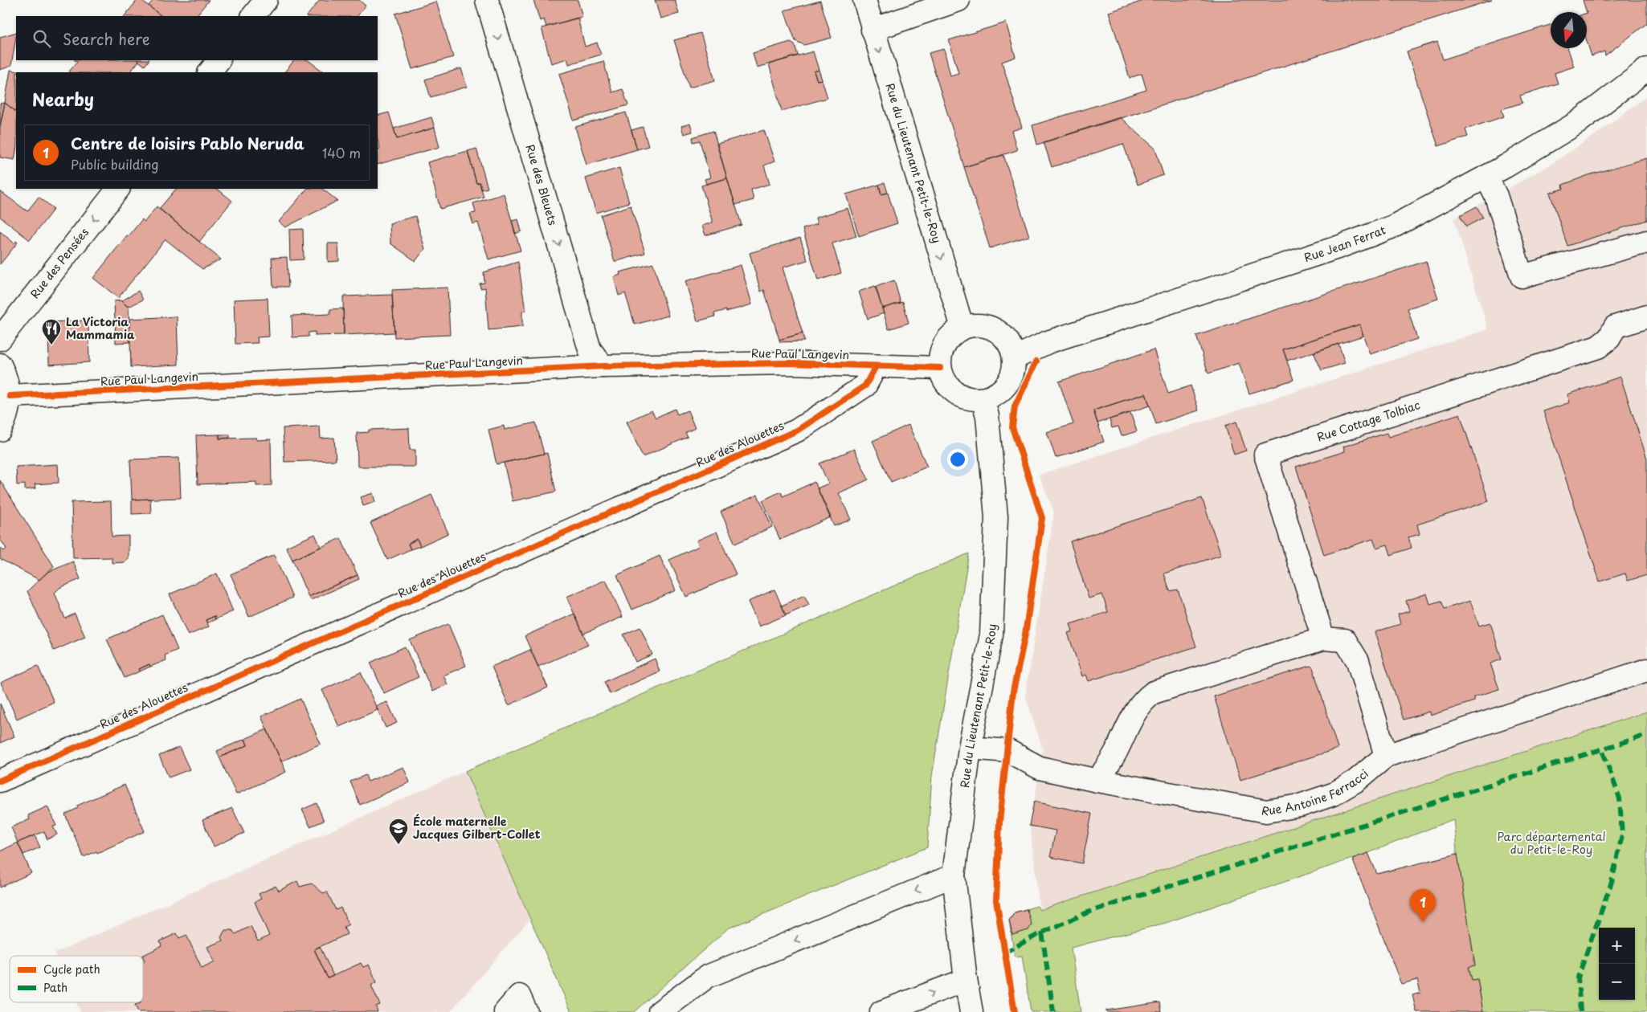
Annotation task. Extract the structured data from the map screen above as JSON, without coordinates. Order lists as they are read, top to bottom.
{
  "streets": {
    "street": [
      "Rue du Lieutenant Petit-le-Roy",
      "Rue des Bleuets",
      "Rue Jean Ferrat",
      "Rue des Pensées",
      "Rue Paul Langevin",
      "Rue Cottage Tolbiac",
      "Rue des Alouettes",
      "Rue Antoine Ferracci"
    ]
  },
  "crossings": [
    ["Rue du Lieutenant Petit-le-Roy", "Rue Jean Ferrat"],
    ["Rue du Lieutenant Petit-le-Roy", "Rue Paul Langevin"],
    ["Rue du Lieutenant Petit-le-Roy", "Rue Antoine Ferracci"],
    ["Rue des Bleuets", "Rue Paul Langevin"],
    ["Rue Jean Ferrat", "Rue Paul Langevin"],
    ["Rue Paul Langevin", "Rue des Alouettes"]
  ],
  "one_way": ["Rue des Bleuets", "Rue des Pensées"],
  "parks": ["Parc départemental du Petit-le-Roy"],
  "places": {
    "restaurant": ["La Victoria Mammamia"],
    "school or university": ["École maternelle Jacques Gilbert-Collet"]
  },
  "legend": ["Cycle path", "Path"],
  "north": "bottom",
  "page": {
    "search": "Search here",
    "heading": "Nearby",
    "list": [
      {
        "mark": "1",
        "name": "Centre de loisirs Pablo Neruda",
        "note": "Public building",
        "value": "140 m"
      }
    ],
    "pins": "1",
    "map_buttons": ["+", "−"]
  }
}
